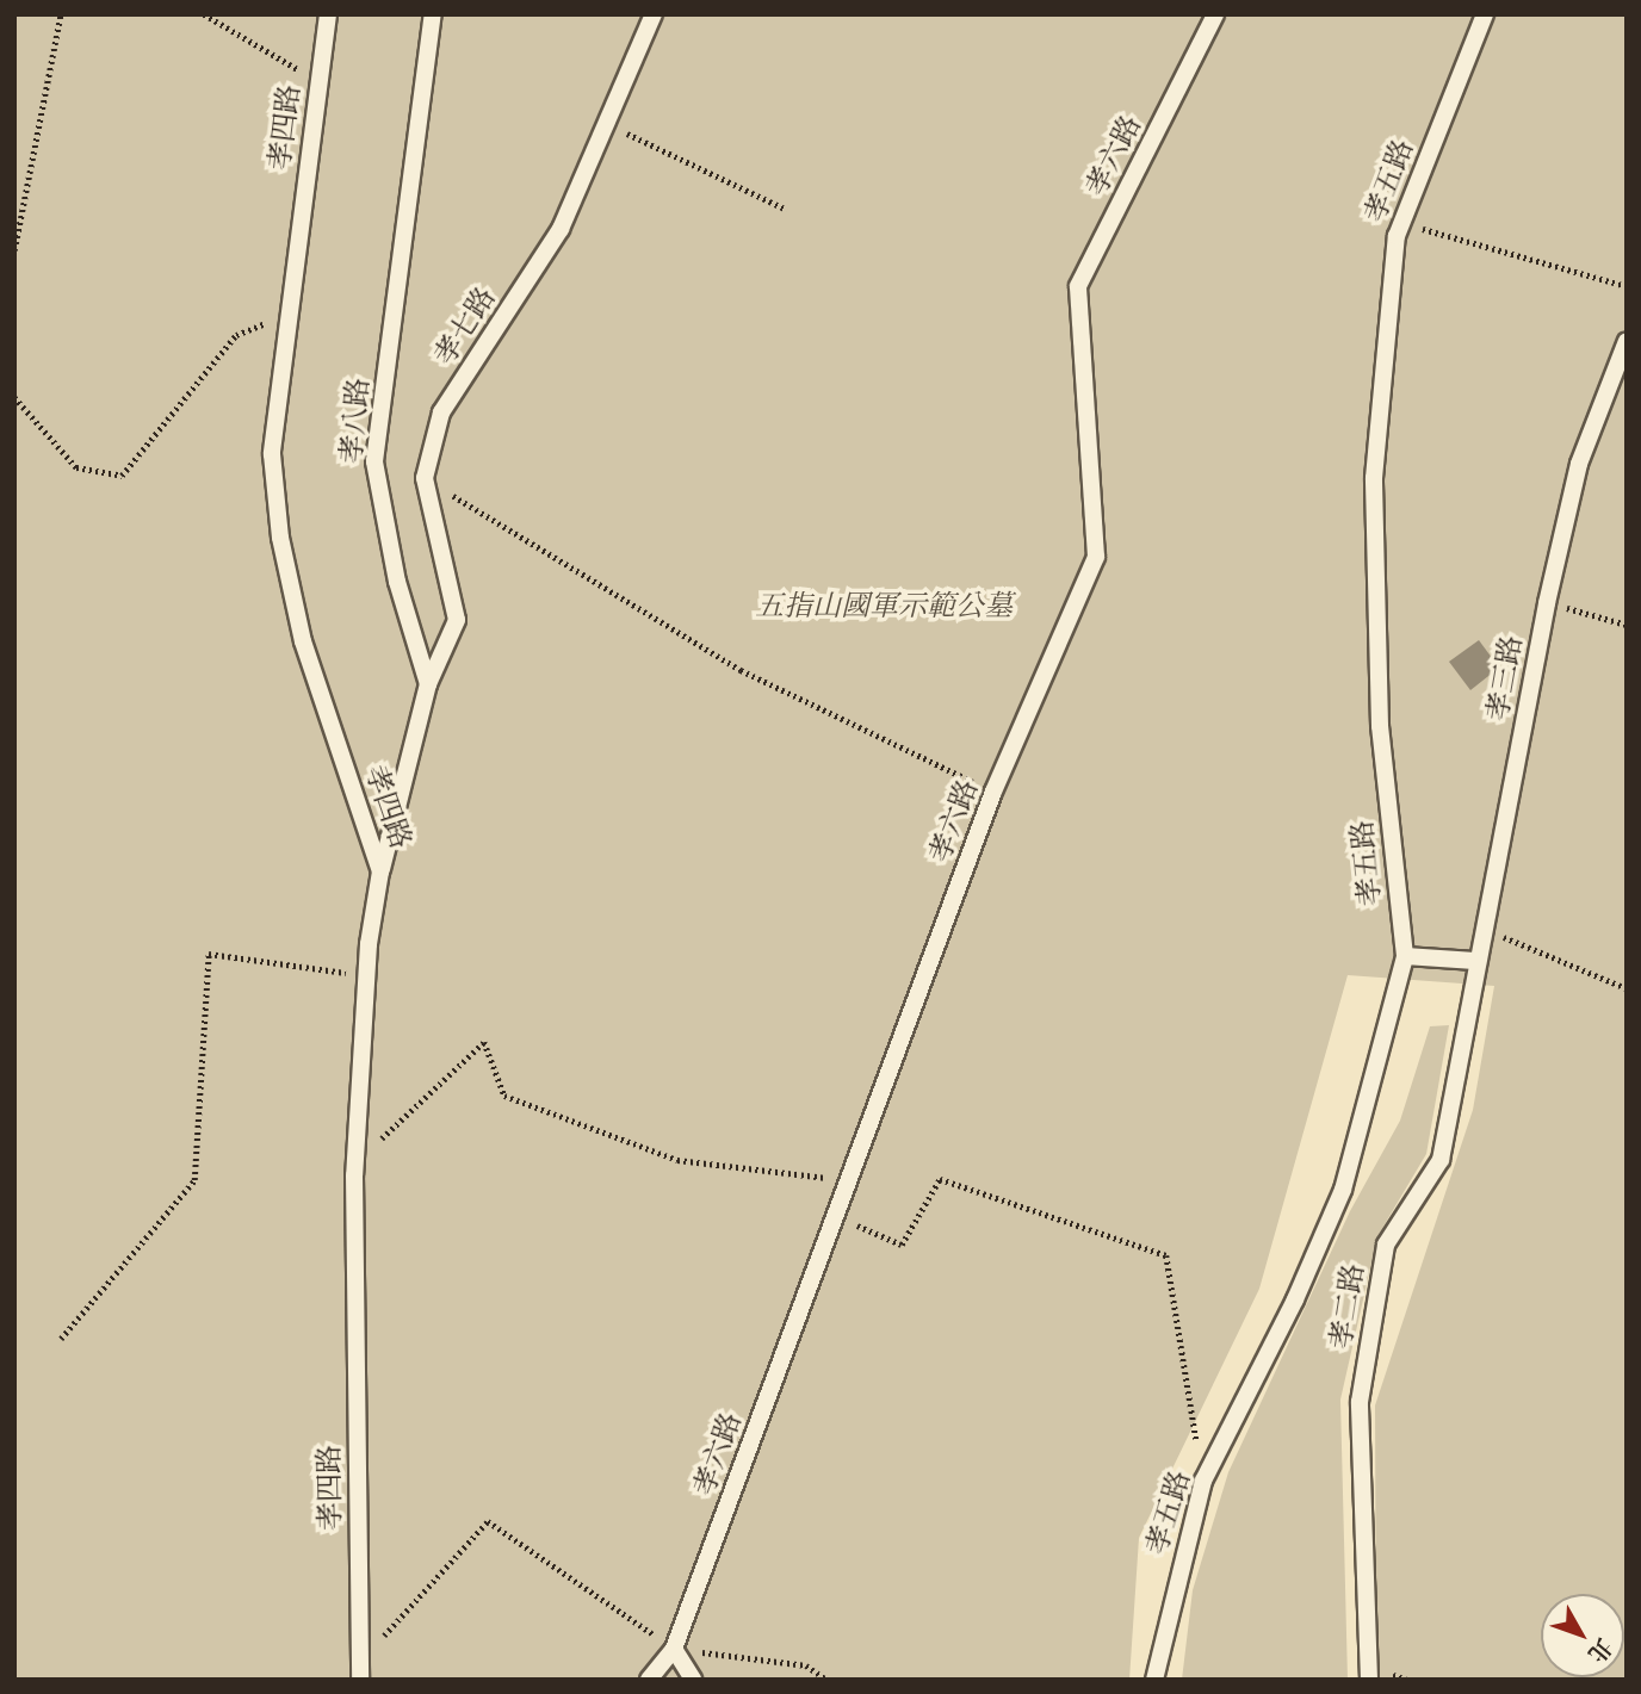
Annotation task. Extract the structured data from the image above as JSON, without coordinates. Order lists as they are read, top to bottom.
{
  "streets": {
    "lane": [
      "孝四路",
      "孝六路",
      "孝五路",
      "孝七路",
      "孝八路",
      "孝三路",
      "孝二路"
    ]
  },
  "crossings": [
    ["孝七路", "孝八路"],
    ["孝三路", "孝二路"]
  ],
  "parks": ["五指山國軍示範公墓"],
  "north": "bottom right"
}
